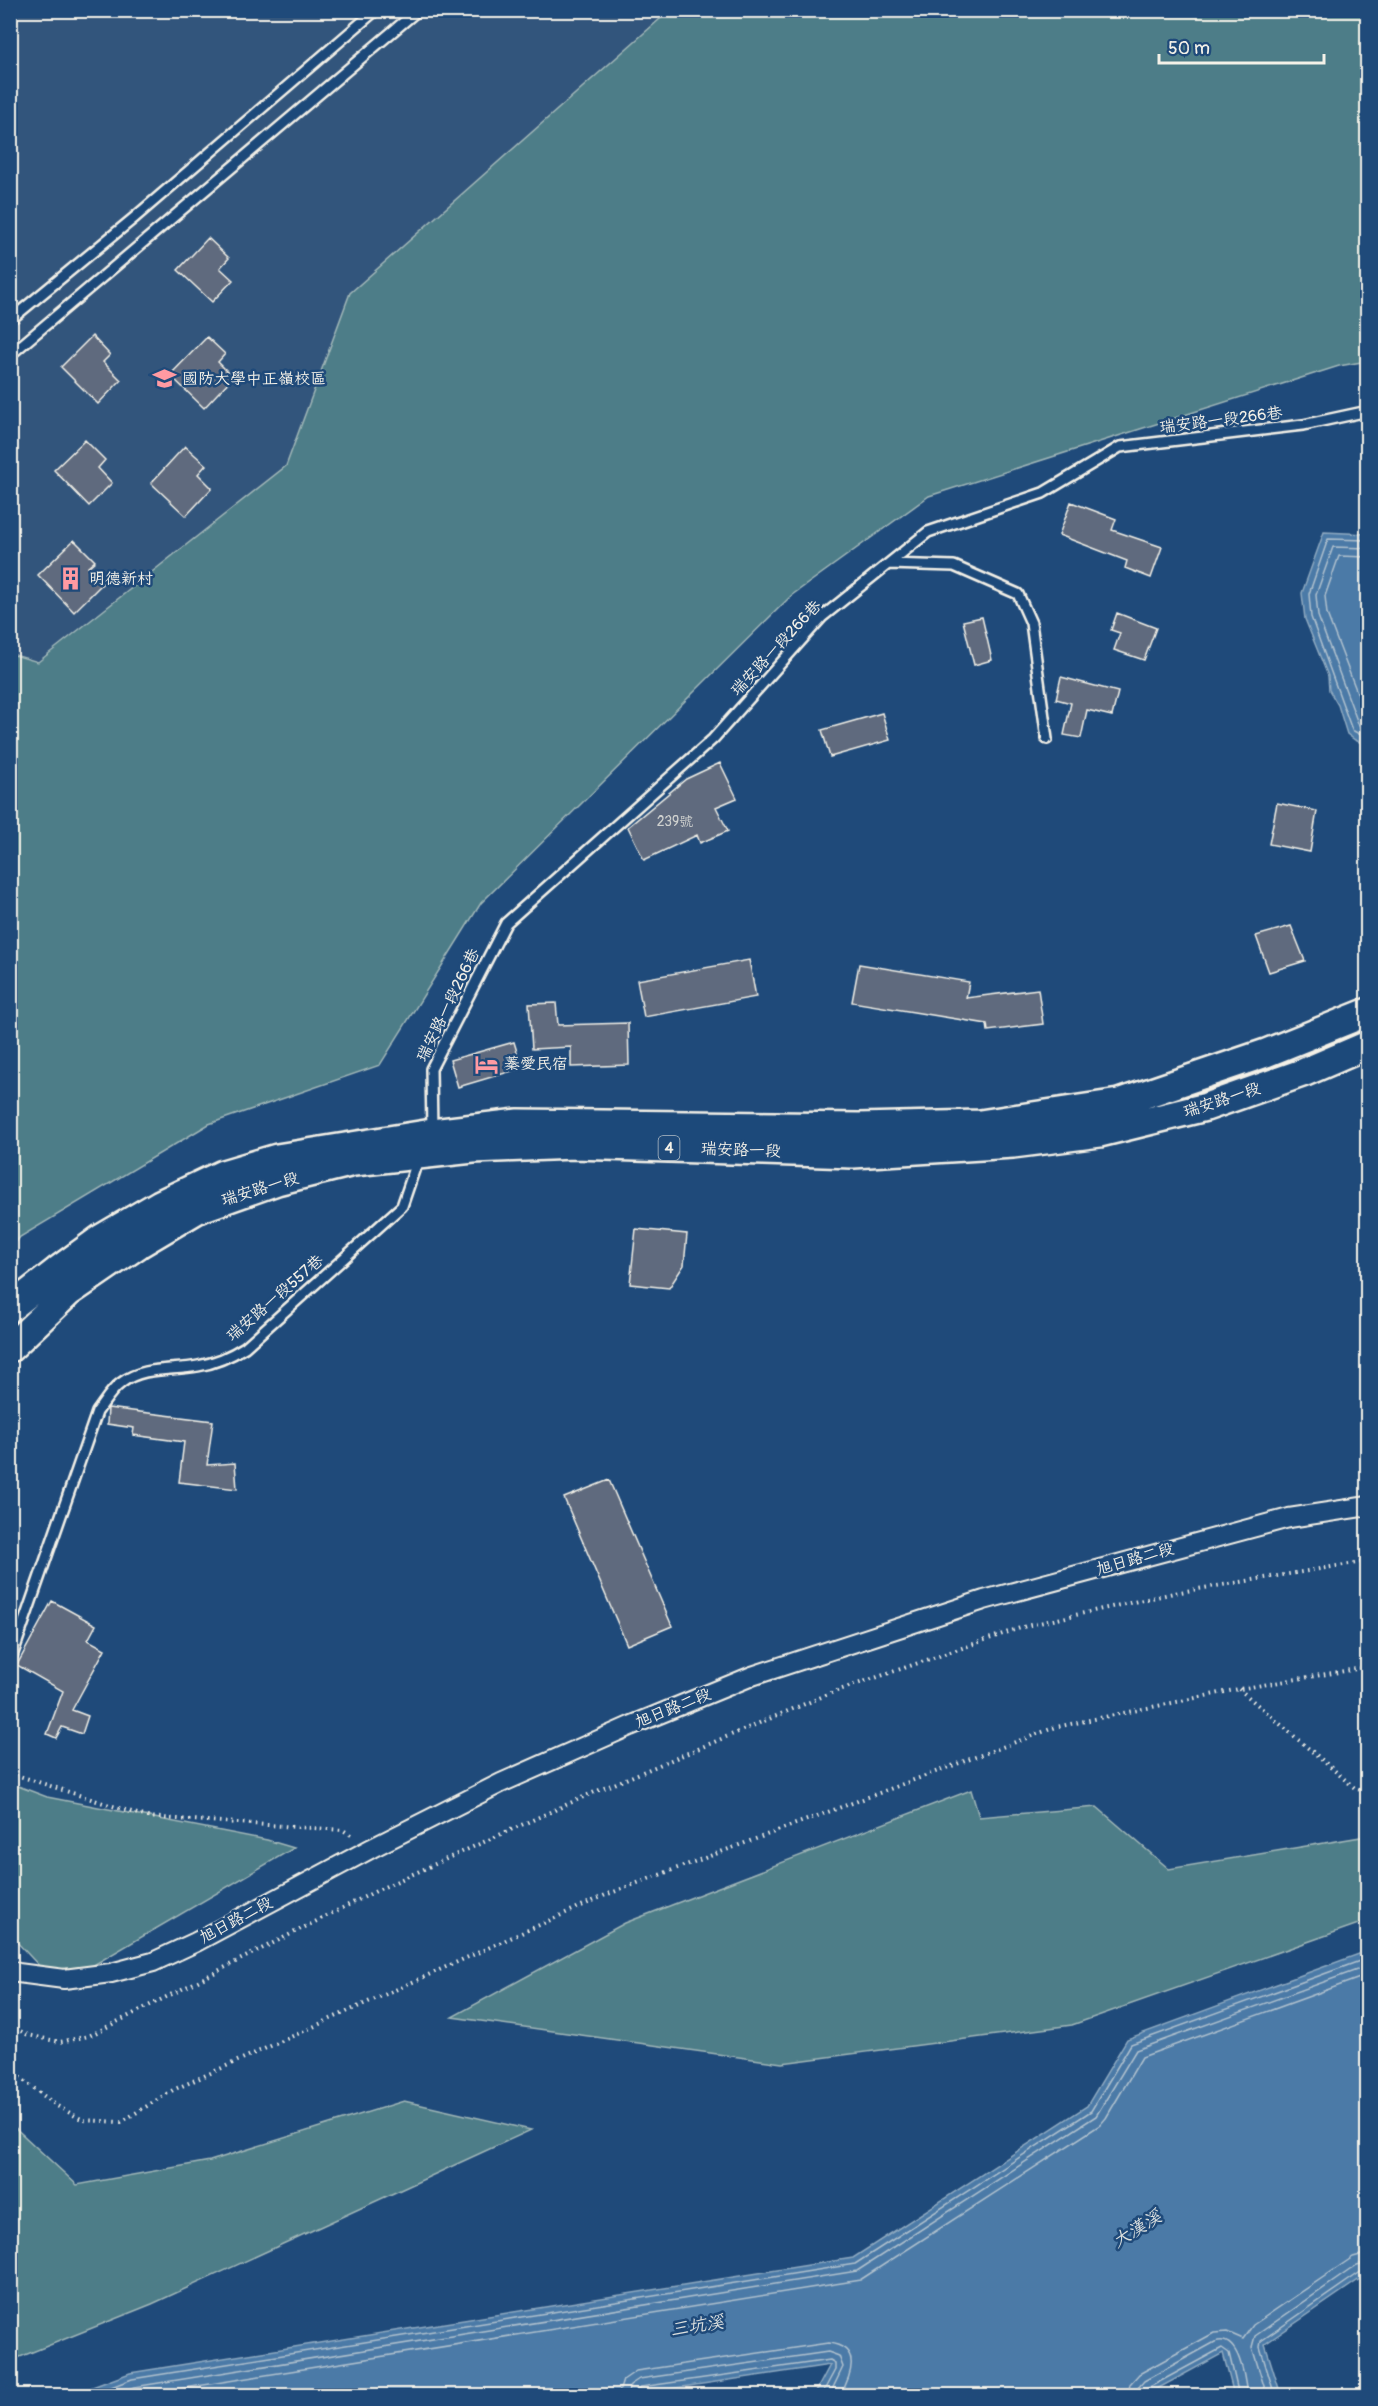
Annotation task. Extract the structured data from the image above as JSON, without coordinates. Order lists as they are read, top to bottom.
{
  "streets": {
    "main road": ["瑞安路一段", "4"],
    "street": ["旭日路二段"],
    "lane": ["瑞安路一段266巷", "瑞安路一段557巷"]
  },
  "crossings": [
    ["瑞安路一段266巷", "瑞安路一段"],
    ["瑞安路一段266巷", "瑞安路一段557巷"],
    ["瑞安路一段", "瑞安路一段557巷"]
  ],
  "water": ["大漢溪", "三坑溪"],
  "places": {
    "school or university": ["國防大學中正嶺校區"],
    "building": ["明德新村"],
    "hotel": ["蓁愛民宿"]
  },
  "house_numbers": ["239號"],
  "scale_bar": "50 m"
}
